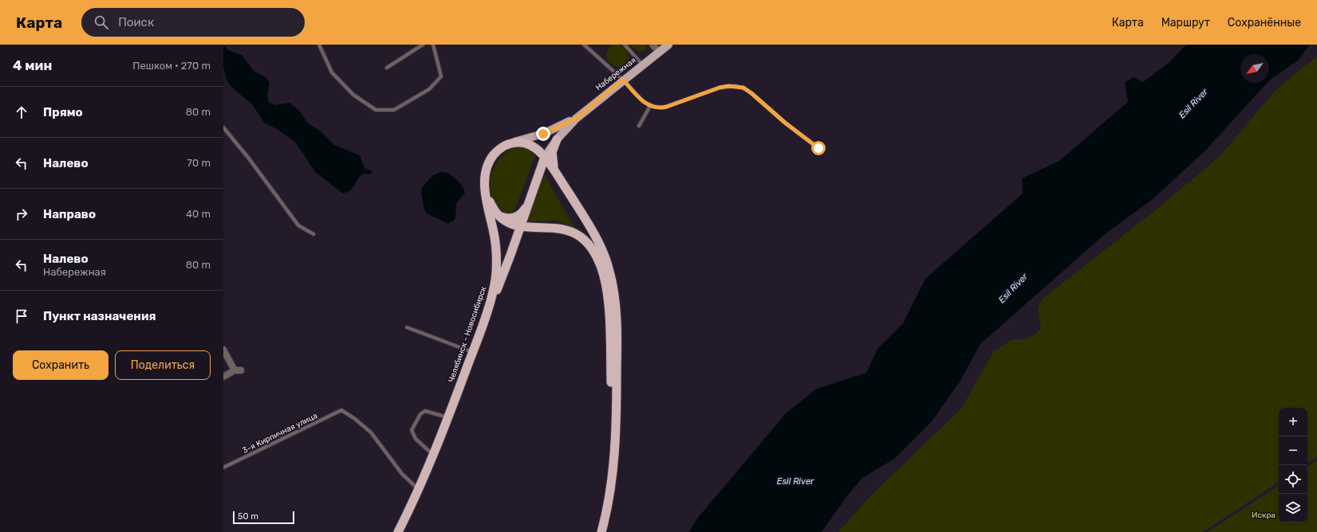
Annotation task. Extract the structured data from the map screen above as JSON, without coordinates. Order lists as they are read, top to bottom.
{
  "streets": {
    "highway": ["Челябинск - Новосибирск"],
    "main road": ["Набережная"],
    "lane": ["3-я Кирпичная улица"]
  },
  "crossings": [
    ["Набережная", "Челябинск - Новосибирск"],
    ["Челябинск - Новосибирск", "3-я Кирпичная улица"]
  ],
  "water": ["Esil River"],
  "parks": ["Искра"],
  "scale_bar": "50 m",
  "north": "bottom left",
  "page": {
    "header": "Карта",
    "search": "Поиск",
    "nav": ["Карта", "Маршрут", "Сохранённые"],
    "heading": ["4 мин", "Пешком · 270 m"],
    "list": [
      ["Прямо", "80 m"],
      ["Налево", "70 m"],
      ["Направо", "40 m"],
      ["Налево", "Набережная", "80 m"],
      "Пункт назначения"
    ],
    "buttons": ["Сохранить", "Поделиться"],
    "map_buttons": ["+", "−"],
    "scale": "50 m"
  }
}
